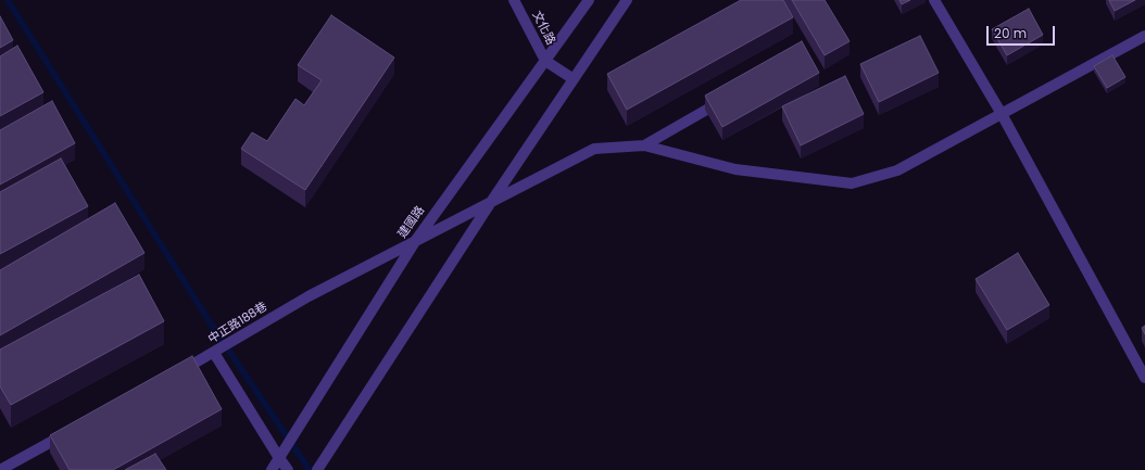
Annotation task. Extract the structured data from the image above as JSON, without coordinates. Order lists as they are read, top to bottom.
{
  "streets": {
    "street": ["文化路", "建國路", "中正路188巷"]
  },
  "crossings": [
    ["文化路", "建國路"],
    ["建國路", "中正路188巷"]
  ],
  "scale_bar": "20 m"
}
